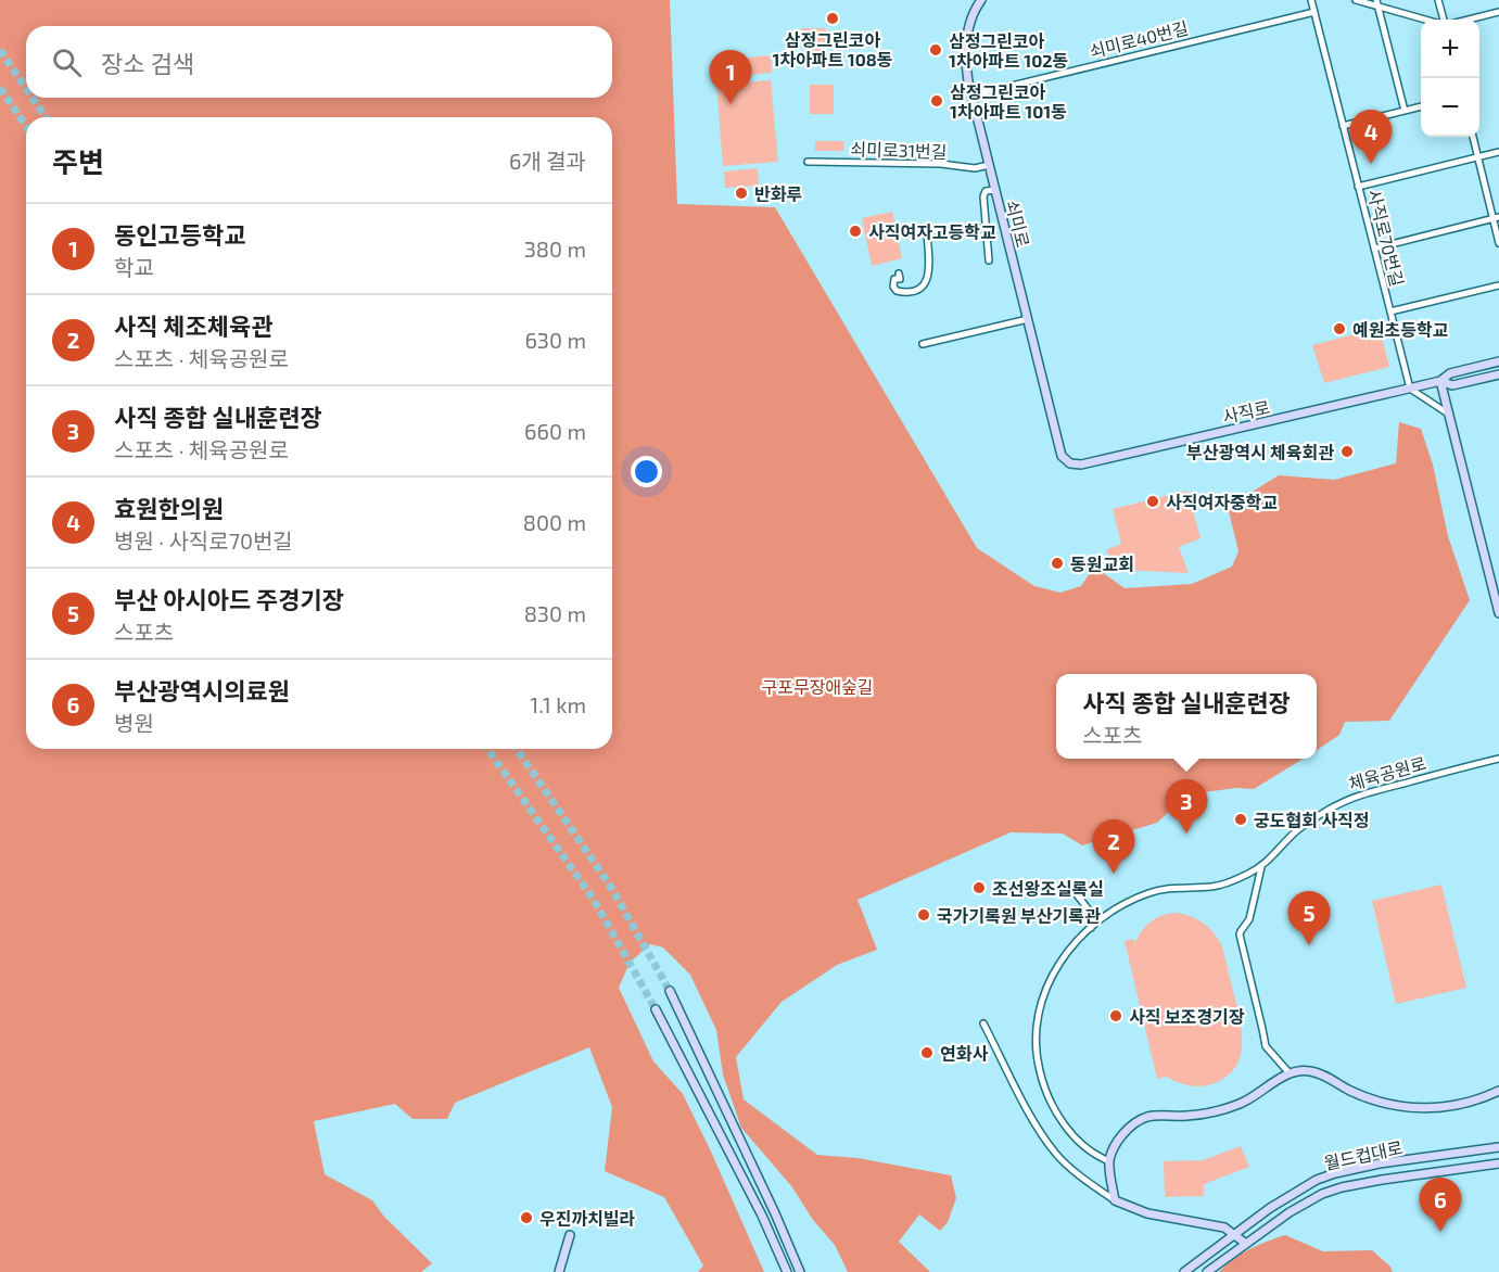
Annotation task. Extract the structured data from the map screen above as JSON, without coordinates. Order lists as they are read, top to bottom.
{
  "streets": {
    "main road": ["쇠미로", "사직로", "월드컵대로"],
    "street": [
      "쇠미로40번길",
      "쇠미로31번길",
      "사직로70번길",
      "체육공원로"
    ]
  },
  "crossings": [
    ["쇠미로40번길", "쇠미로"],
    ["쇠미로40번길", "사직로70번길"],
    ["쇠미로31번길", "쇠미로"],
    ["쇠미로", "사직로"],
    ["사직로70번길", "사직로"]
  ],
  "parks": ["구포무장애숲길"],
  "places": [
    "삼정그린코아 1차아파트 108동",
    "삼정그린코아 1차아파트 102동",
    "삼정그린코아 1차아파트 101동",
    "반화루",
    "사직여자고등학교",
    "예원초등학교",
    "부산광역시 체육회관",
    "사직여자중학교",
    "동원교회",
    "궁도협회 사직정",
    "조선왕조실록실",
    "국가기록원 부산기록관",
    "사직 보조경기장",
    "연화사",
    "우진까치빌라"
  ],
  "page": {
    "map_buttons": ["+", "−"],
    "search": "장소 검색",
    "pins": [
      "1",
      "4",
      "3",
      "2",
      "5",
      "6"
    ],
    "heading": ["주변", "6개 결과"],
    "list": [
      {
        "mark": "1",
        "name": "동인고등학교",
        "note": "학교",
        "value": "380 m"
      },
      {
        "mark": "2",
        "name": "사직 체조체육관",
        "note": "스포츠 · 체육공원로",
        "value": "630 m"
      },
      {
        "mark": "3",
        "name": "사직 종합 실내훈련장",
        "note": "스포츠 · 체육공원로",
        "value": "660 m"
      },
      {
        "mark": "4",
        "name": "효원한의원",
        "note": "병원 · 사직로70번길",
        "value": "800 m"
      },
      {
        "mark": "5",
        "name": "부산 아시아드 주경기장",
        "note": "스포츠",
        "value": "830 m"
      },
      {
        "mark": "6",
        "name": "부산광역시의료원",
        "note": "병원",
        "value": "1.1 km"
      }
    ],
    "popup": ["사직 종합 실내훈련장", "스포츠"]
  }
}
